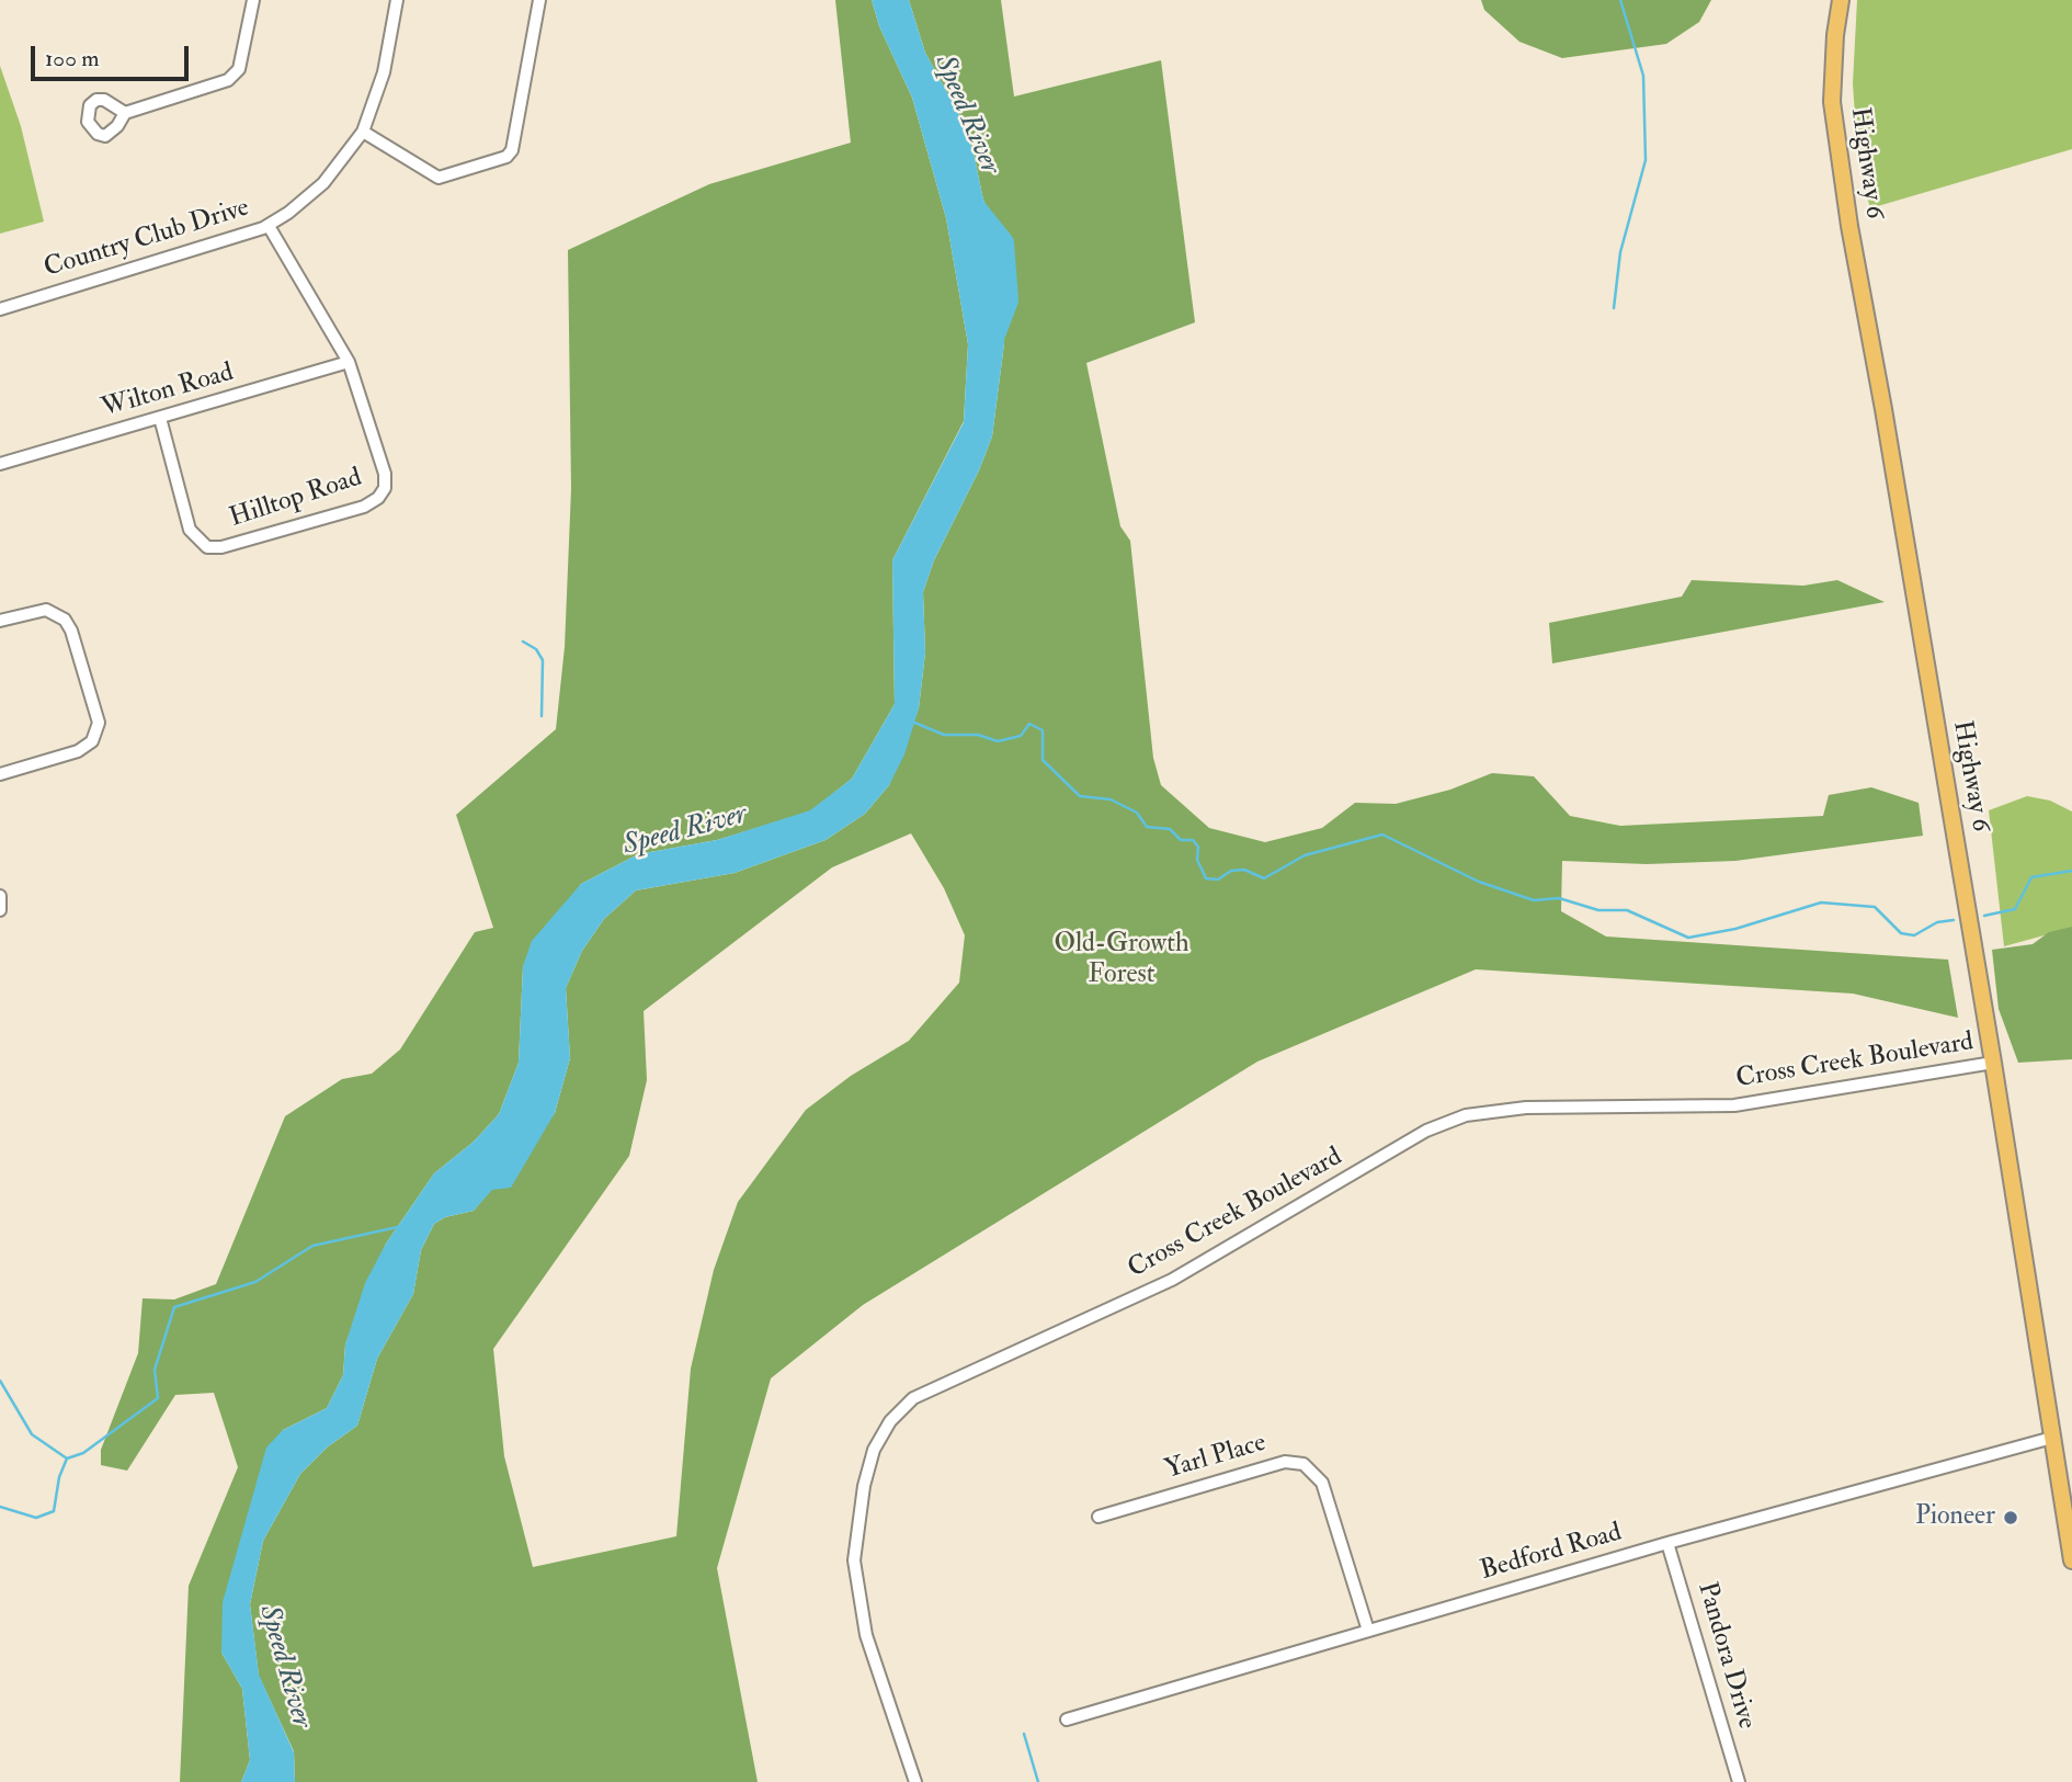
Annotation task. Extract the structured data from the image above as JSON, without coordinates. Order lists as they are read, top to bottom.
{
  "streets": {
    "main road": ["Highway 6"],
    "street": [
      "Country Club Drive",
      "Wilton Road",
      "Hilltop Road",
      "Cross Creek Boulevard",
      "Yarl Place",
      "Bedford Road",
      "Pandora Drive"
    ]
  },
  "crossings": [
    ["Highway 6", "Cross Creek Boulevard"],
    ["Highway 6", "Bedford Road"],
    ["Country Club Drive", "Hilltop Road"],
    ["Wilton Road", "Hilltop Road"],
    ["Yarl Place", "Bedford Road"],
    ["Bedford Road", "Pandora Drive"]
  ],
  "water": ["Speed River"],
  "parks": ["Old-Growth Forest"],
  "places": ["Pioneer"],
  "scale_bar": "100 m"
}
